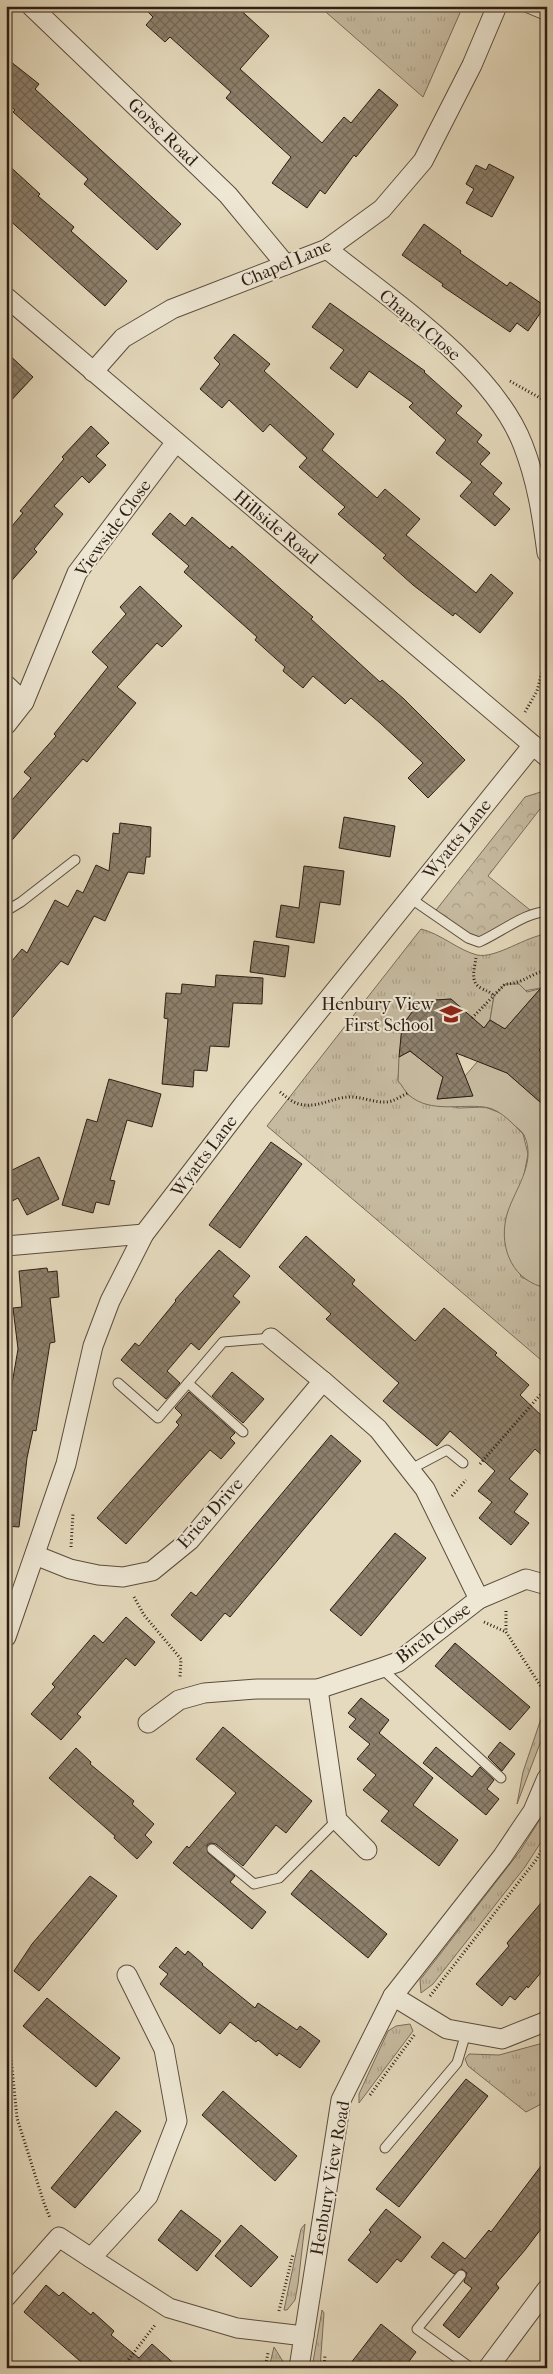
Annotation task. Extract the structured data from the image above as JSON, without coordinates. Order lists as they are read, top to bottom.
{
  "streets": {
    "street": [
      "Gorse Road",
      "Chapel Lane",
      "Chapel Close",
      "Hillside Road",
      "Viewside Close",
      "Wyatts Lane",
      "Erica Drive",
      "Birch Close",
      "Henbury View Road"
    ]
  },
  "crossings": [
    ["Gorse Road", "Chapel Lane"],
    ["Chapel Lane", "Chapel Close"],
    ["Chapel Lane", "Hillside Road"],
    ["Hillside Road", "Viewside Close"],
    ["Hillside Road", "Wyatts Lane"],
    ["Wyatts Lane", "Erica Drive"]
  ],
  "places": {
    "school or university": ["Henbury View First School"]
  }
}
